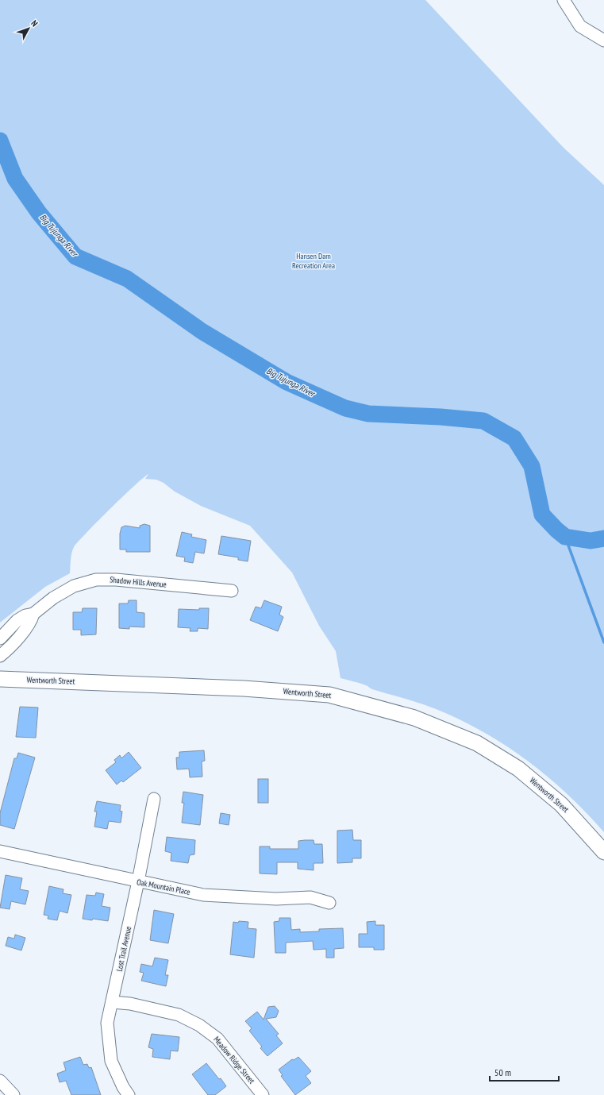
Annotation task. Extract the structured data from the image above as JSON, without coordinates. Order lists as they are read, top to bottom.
{
  "streets": {
    "main road": ["Wentworth Street"],
    "street": [
      "Shadow Hills Avenue",
      "Oak Mountain Place",
      "Lost Trail Avenue",
      "Meadow Ridge Street"
    ]
  },
  "crossings": [
    ["Oak Mountain Place", "Lost Trail Avenue"],
    ["Lost Trail Avenue", "Meadow Ridge Street"]
  ],
  "water": ["Big Tujunga River"],
  "parks": ["Hansen Dam Recreation Area"],
  "scale_bar": "50 m",
  "north": "top right"
}
